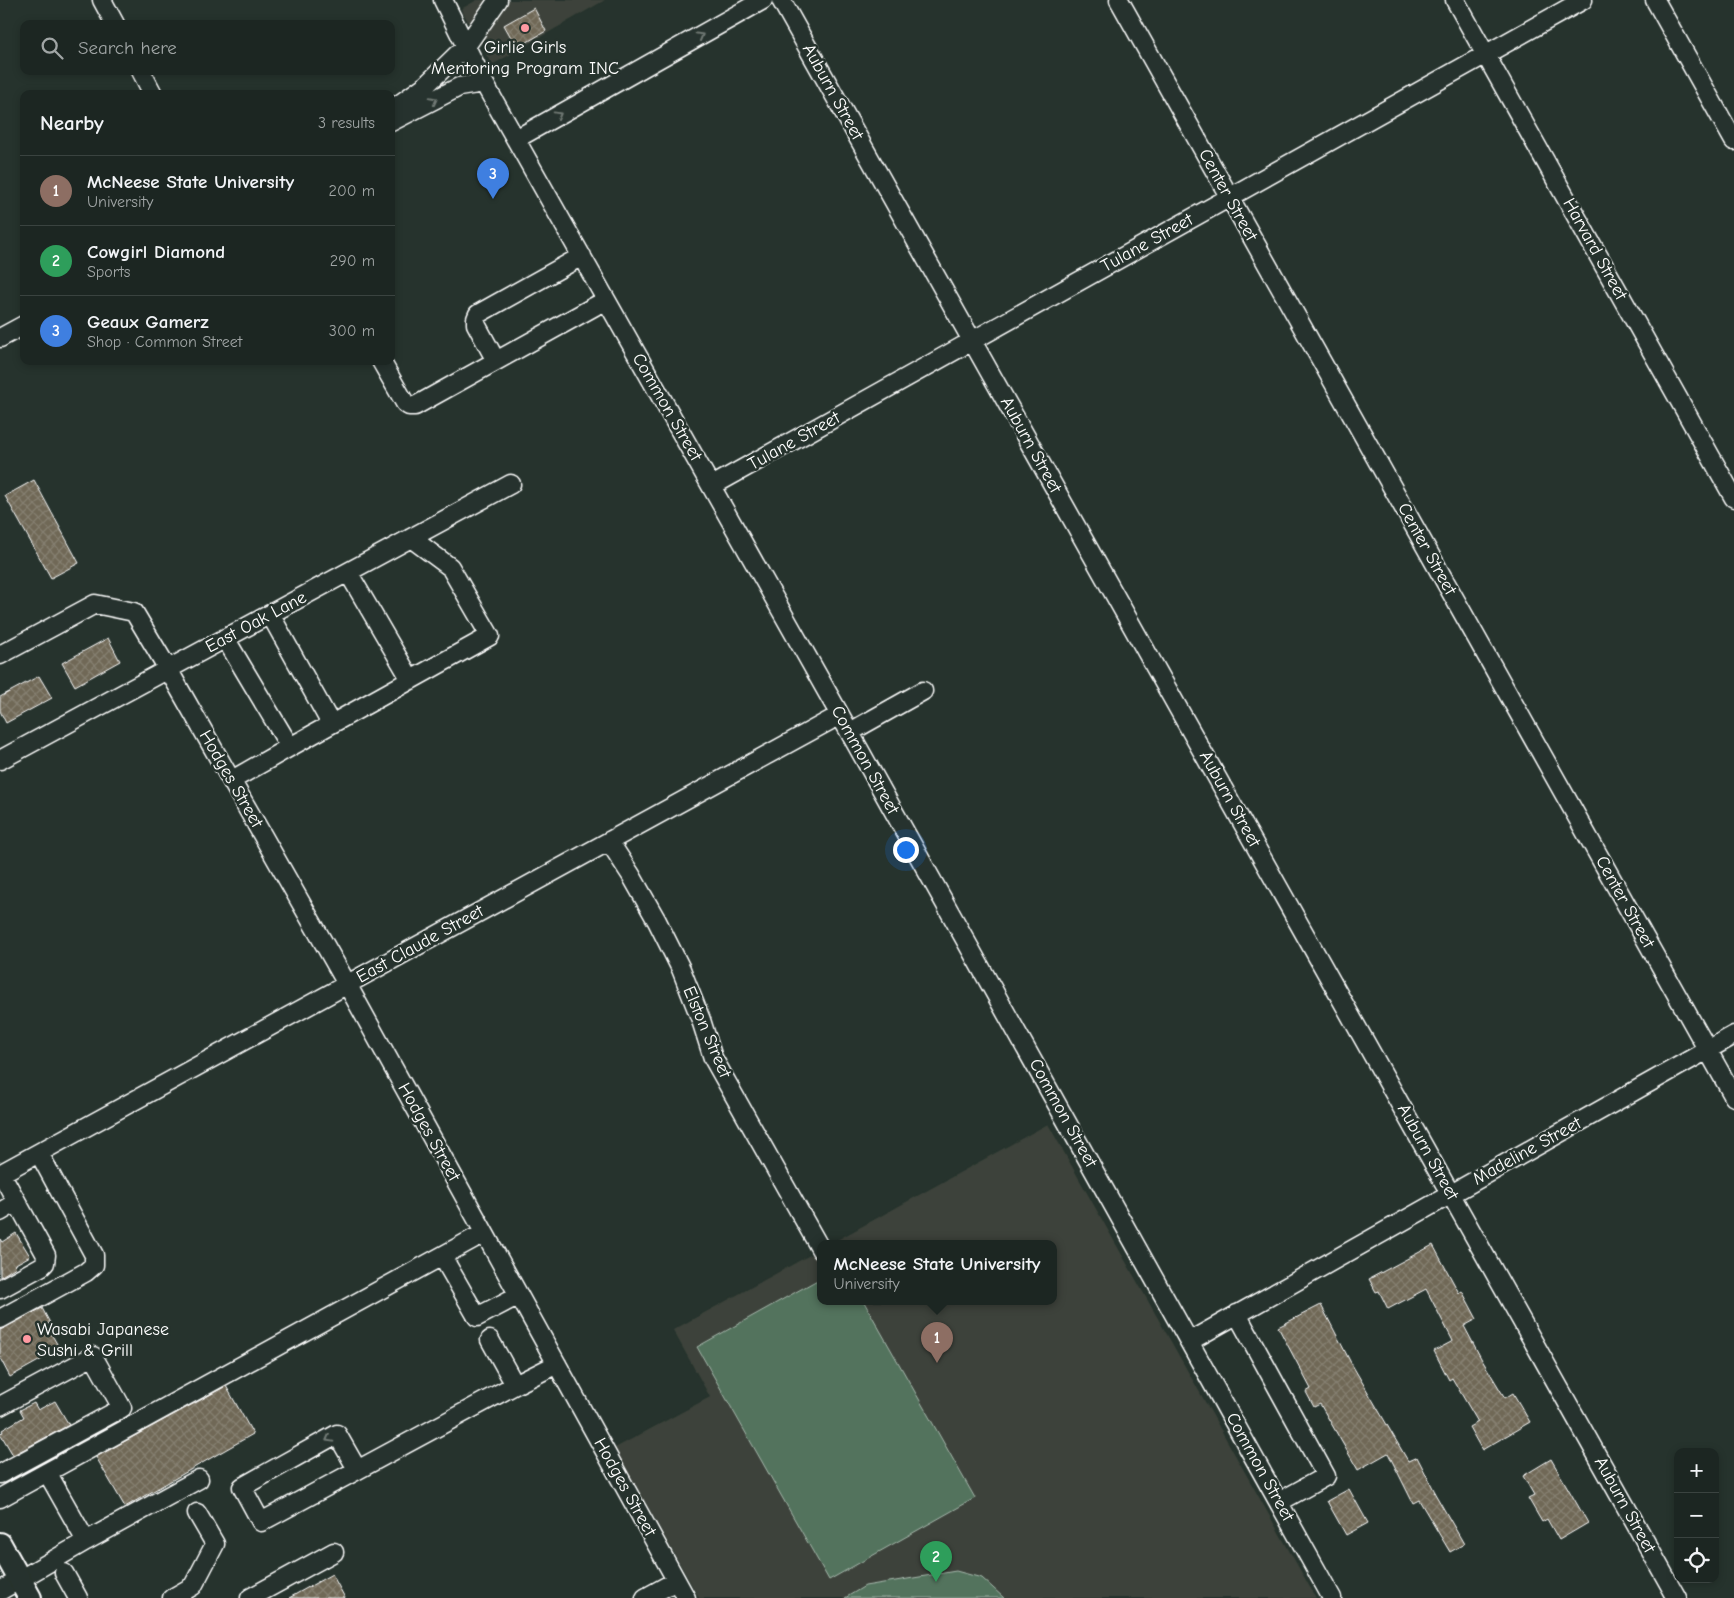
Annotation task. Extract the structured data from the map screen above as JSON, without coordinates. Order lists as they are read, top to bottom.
{
  "streets": {
    "street": [
      "Auburn Street",
      "Center Street",
      "Tulane Street",
      "Harvard Street",
      "Common Street",
      "East Oak Lane",
      "Hodges Street",
      "East Claude Street",
      "Elston Street",
      "Madeline Street"
    ]
  },
  "crossings": [
    ["Auburn Street", "Tulane Street"],
    ["Auburn Street", "Madeline Street"],
    ["Center Street", "Tulane Street"],
    ["Center Street", "Madeline Street"],
    ["Tulane Street", "Harvard Street"],
    ["Tulane Street", "Common Street"],
    ["Common Street", "East Claude Street"],
    ["Common Street", "Madeline Street"],
    ["East Oak Lane", "Hodges Street"],
    ["Hodges Street", "East Claude Street"],
    ["East Claude Street", "Elston Street"]
  ],
  "places": ["Girlie Girls Mentoring Program INC", "Wasabi Japanese Sushi & Grill"],
  "page": {
    "search": "Search here",
    "heading": ["Nearby", "3 results"],
    "list": [
      {
        "mark": "1",
        "name": "McNeese State University",
        "note": "University",
        "value": "200 m"
      },
      {
        "mark": "2",
        "name": "Cowgirl Diamond",
        "note": "Sports",
        "value": "290 m"
      },
      {
        "mark": "3",
        "name": "Geaux Gamerz",
        "note": "Shop · Common Street",
        "value": "300 m"
      }
    ],
    "pins": ["3", "1", "2"],
    "popup": ["McNeese State University", "University"],
    "map_buttons": ["+", "−"]
  }
}
